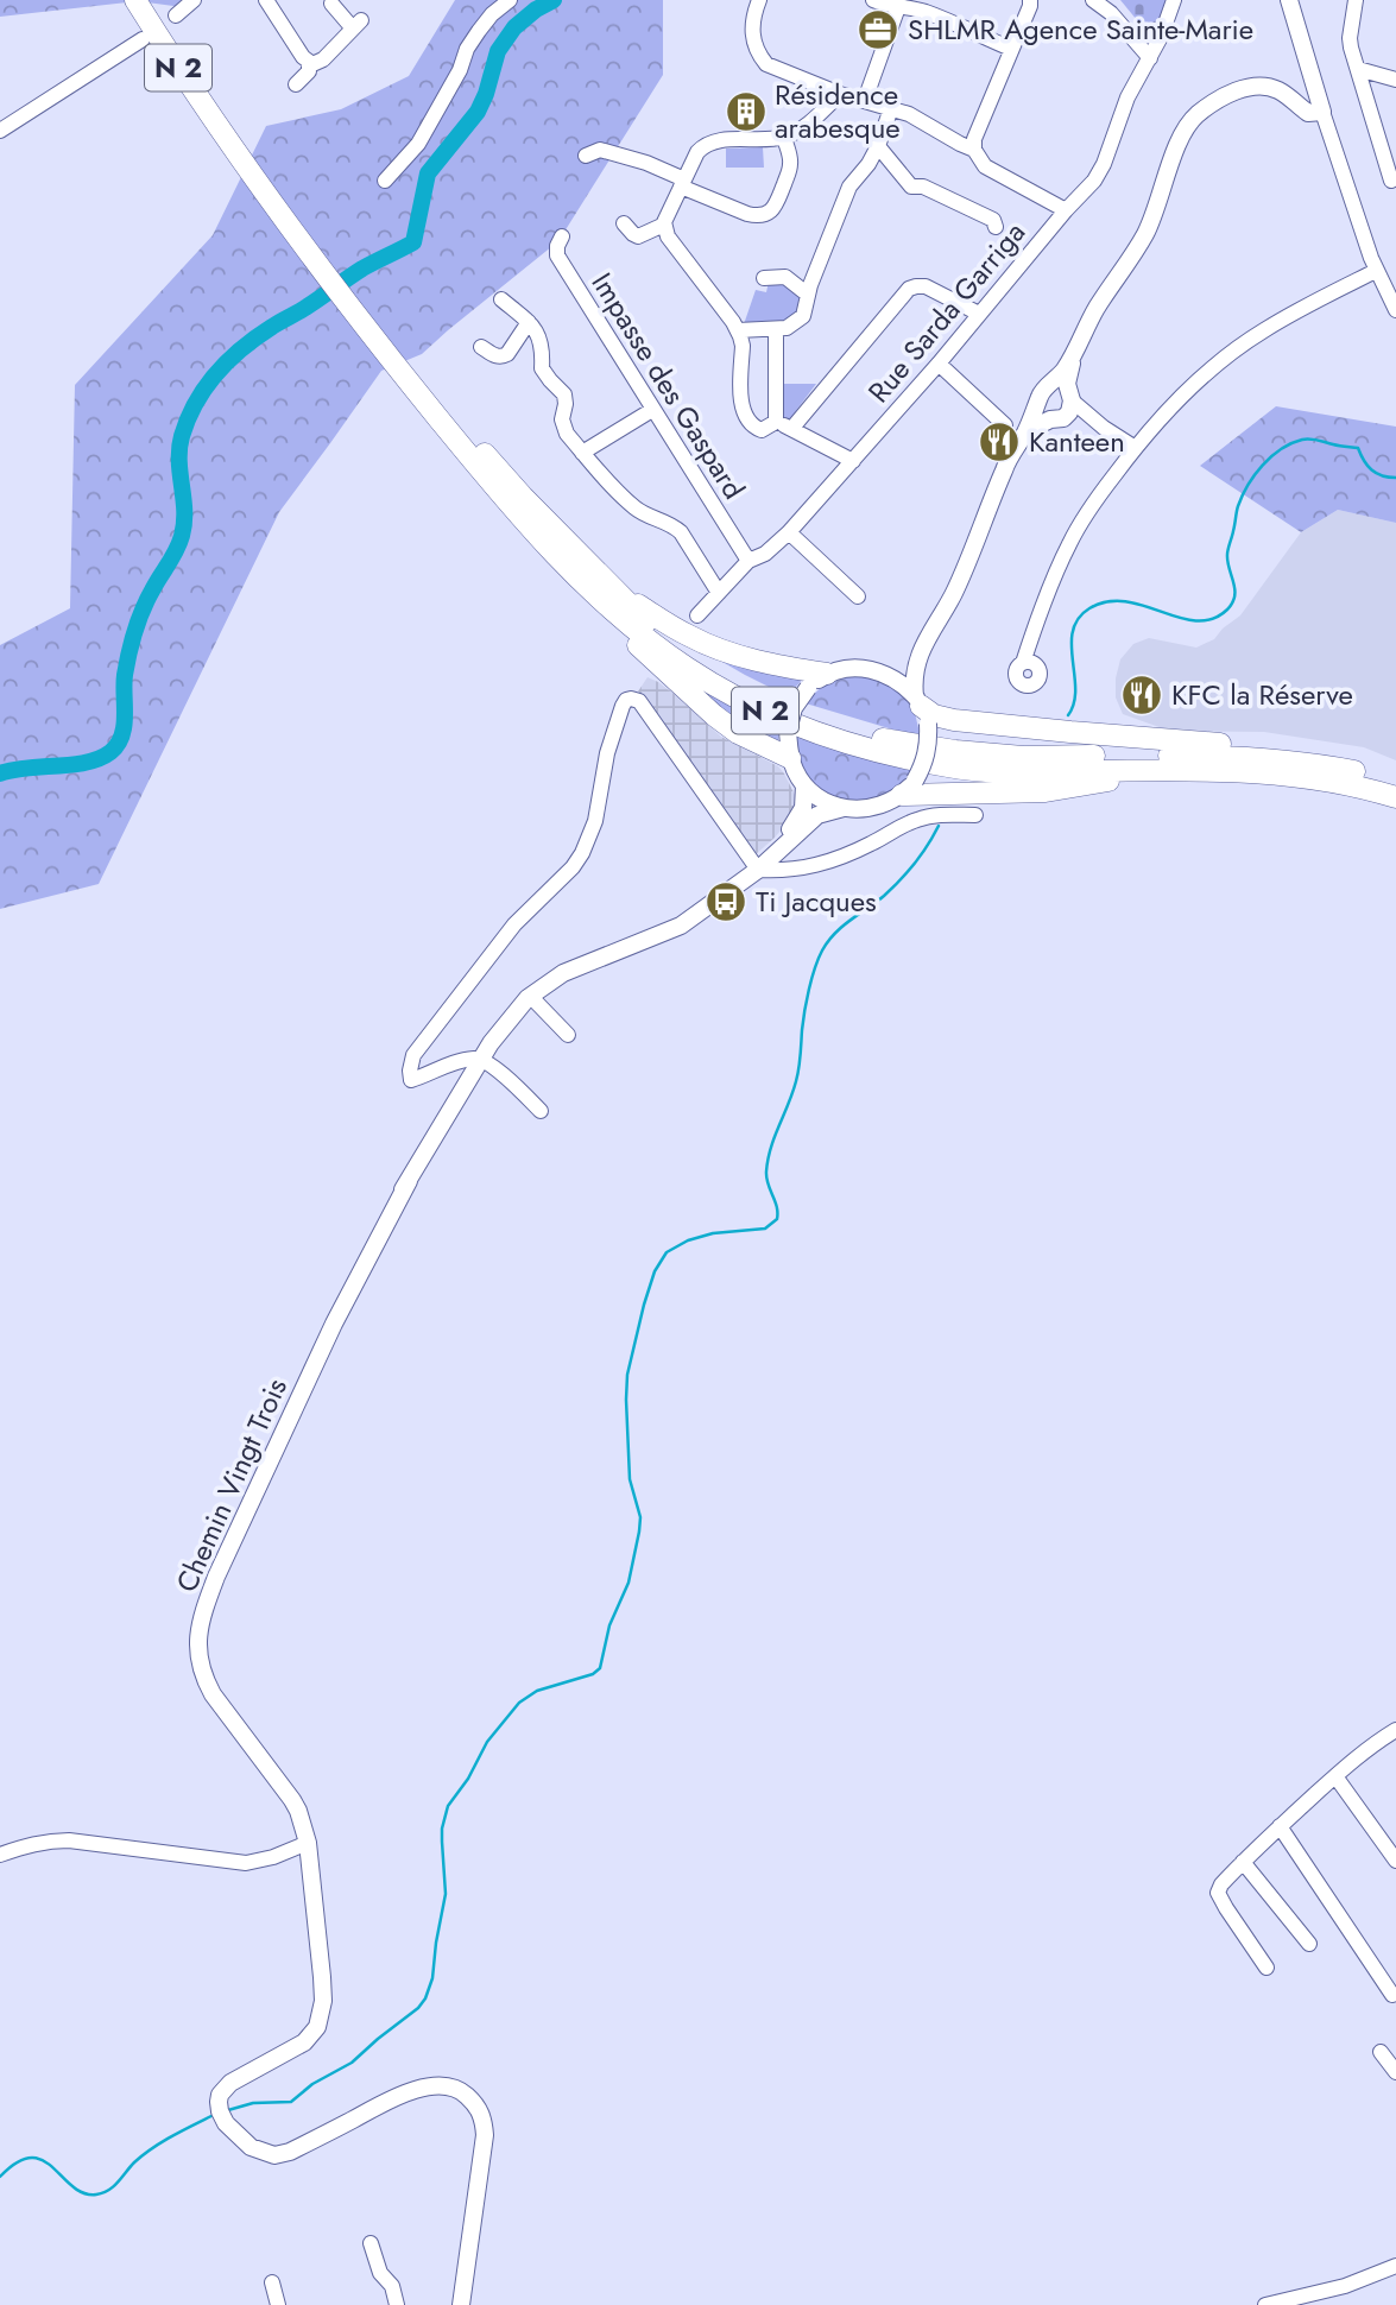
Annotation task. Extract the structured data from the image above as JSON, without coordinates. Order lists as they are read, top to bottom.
{
  "streets": {
    "highway": ["N 2"],
    "main road": ["Chemin Vingt Trois"],
    "street": ["Rue Sarda Garriga", "Impasse des Gaspard"]
  },
  "crossings": [
    ["Rue Sarda Garriga", "Impasse des Gaspard"]
  ],
  "places": {
    "office": ["SHLMR Agence Sainte-Marie"],
    "building": ["Résidence arabesque"],
    "restaurant": ["Kanteen", "KFC la Réserve"],
    "bus stop": ["Ti Jacques"]
  }
}
